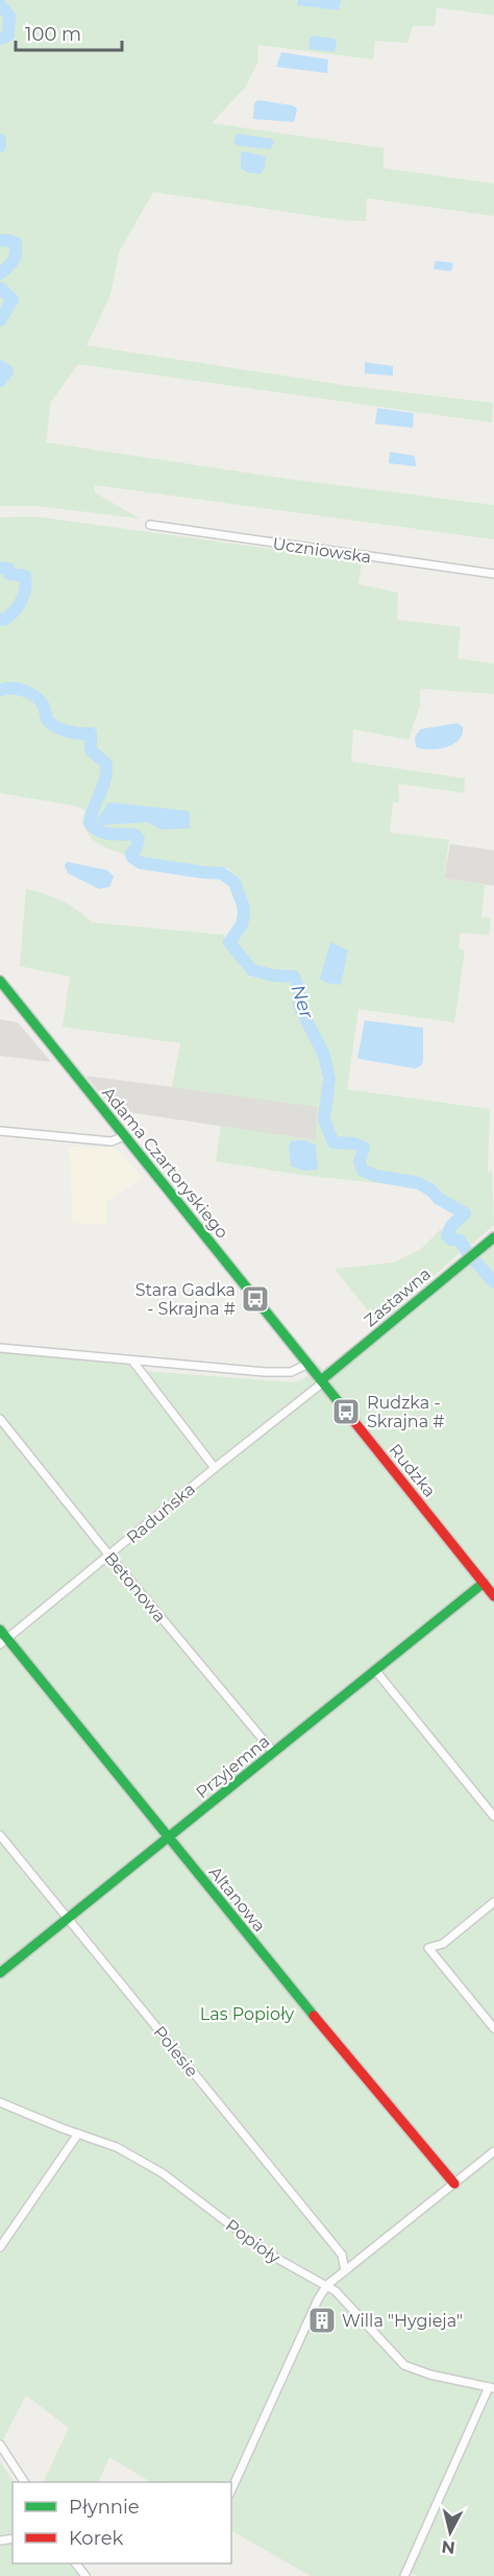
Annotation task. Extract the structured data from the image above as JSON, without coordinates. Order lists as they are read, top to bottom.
{
  "streets": {
    "street": [
      "Uczniowska",
      "Adama Czartoryskiego",
      "Zastawna",
      "Rudzka",
      "Raduńska",
      "Betonowa",
      "Przyjemna",
      "Altanowa",
      "Polesie",
      "Popioły"
    ]
  },
  "crossings": [
    ["Adama Czartoryskiego", "Rudzka"],
    ["Zastawna", "Rudzka"],
    ["Zastawna", "Raduńska"],
    ["Rudzka", "Raduńska"],
    ["Rudzka", "Przyjemna"],
    ["Raduńska", "Betonowa"],
    ["Raduńska", "Altanowa"],
    ["Betonowa", "Przyjemna"],
    ["Przyjemna", "Altanowa"],
    ["Przyjemna", "Polesie"]
  ],
  "water": ["Ner"],
  "parks": ["Las Popioły"],
  "places": {
    "bus stop": ["Stara Gadka - Skrajna #", "Rudzka - Skrajna #"],
    "building": ["Willa \"Hygieja\""]
  },
  "legend": ["Płynnie", "Korek"],
  "scale_bar": "100 m",
  "north": "bottom"
}
